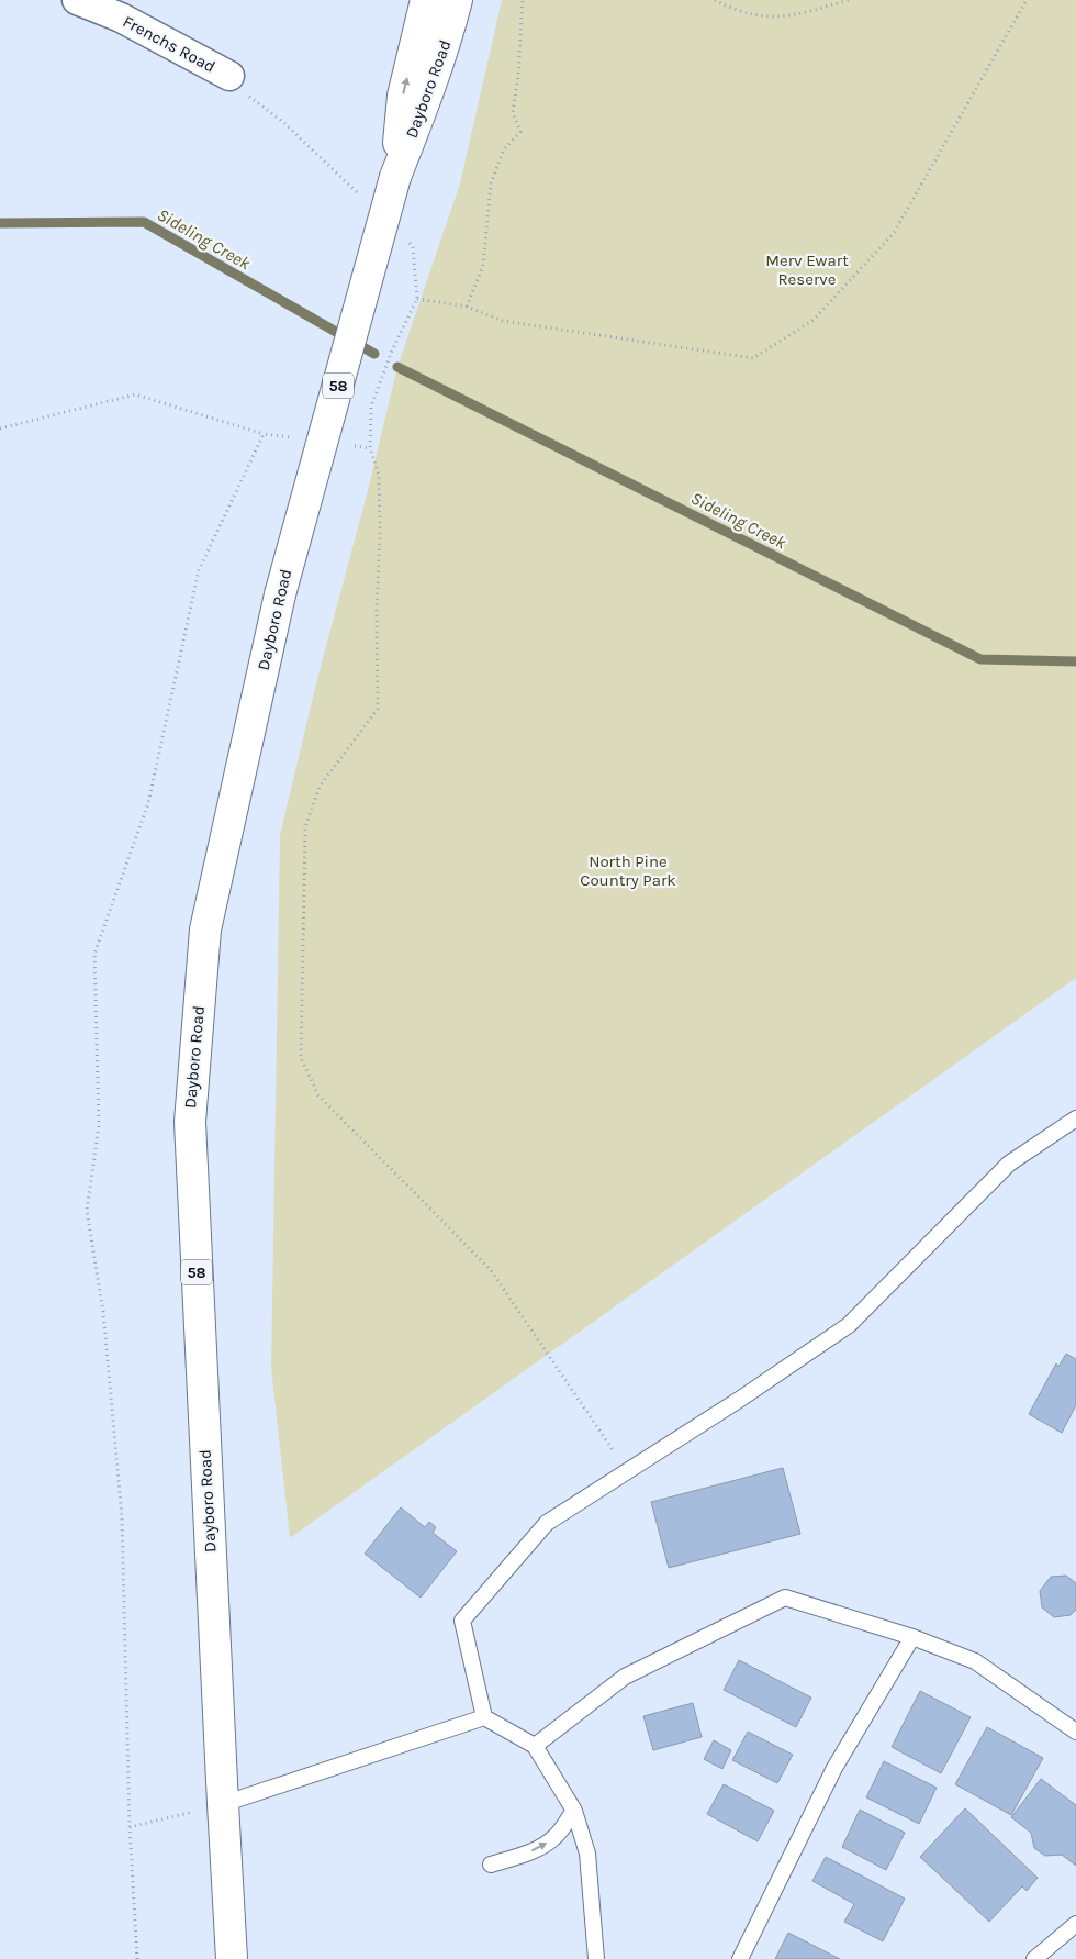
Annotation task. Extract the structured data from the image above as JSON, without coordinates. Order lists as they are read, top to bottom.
{
  "streets": {
    "main road": ["Dayboro Road", "58"],
    "street": ["Frenchs Road"]
  },
  "water": ["Sideling Creek"],
  "parks": ["Merv Ewart Reserve", "North Pine Country Park"]
}
